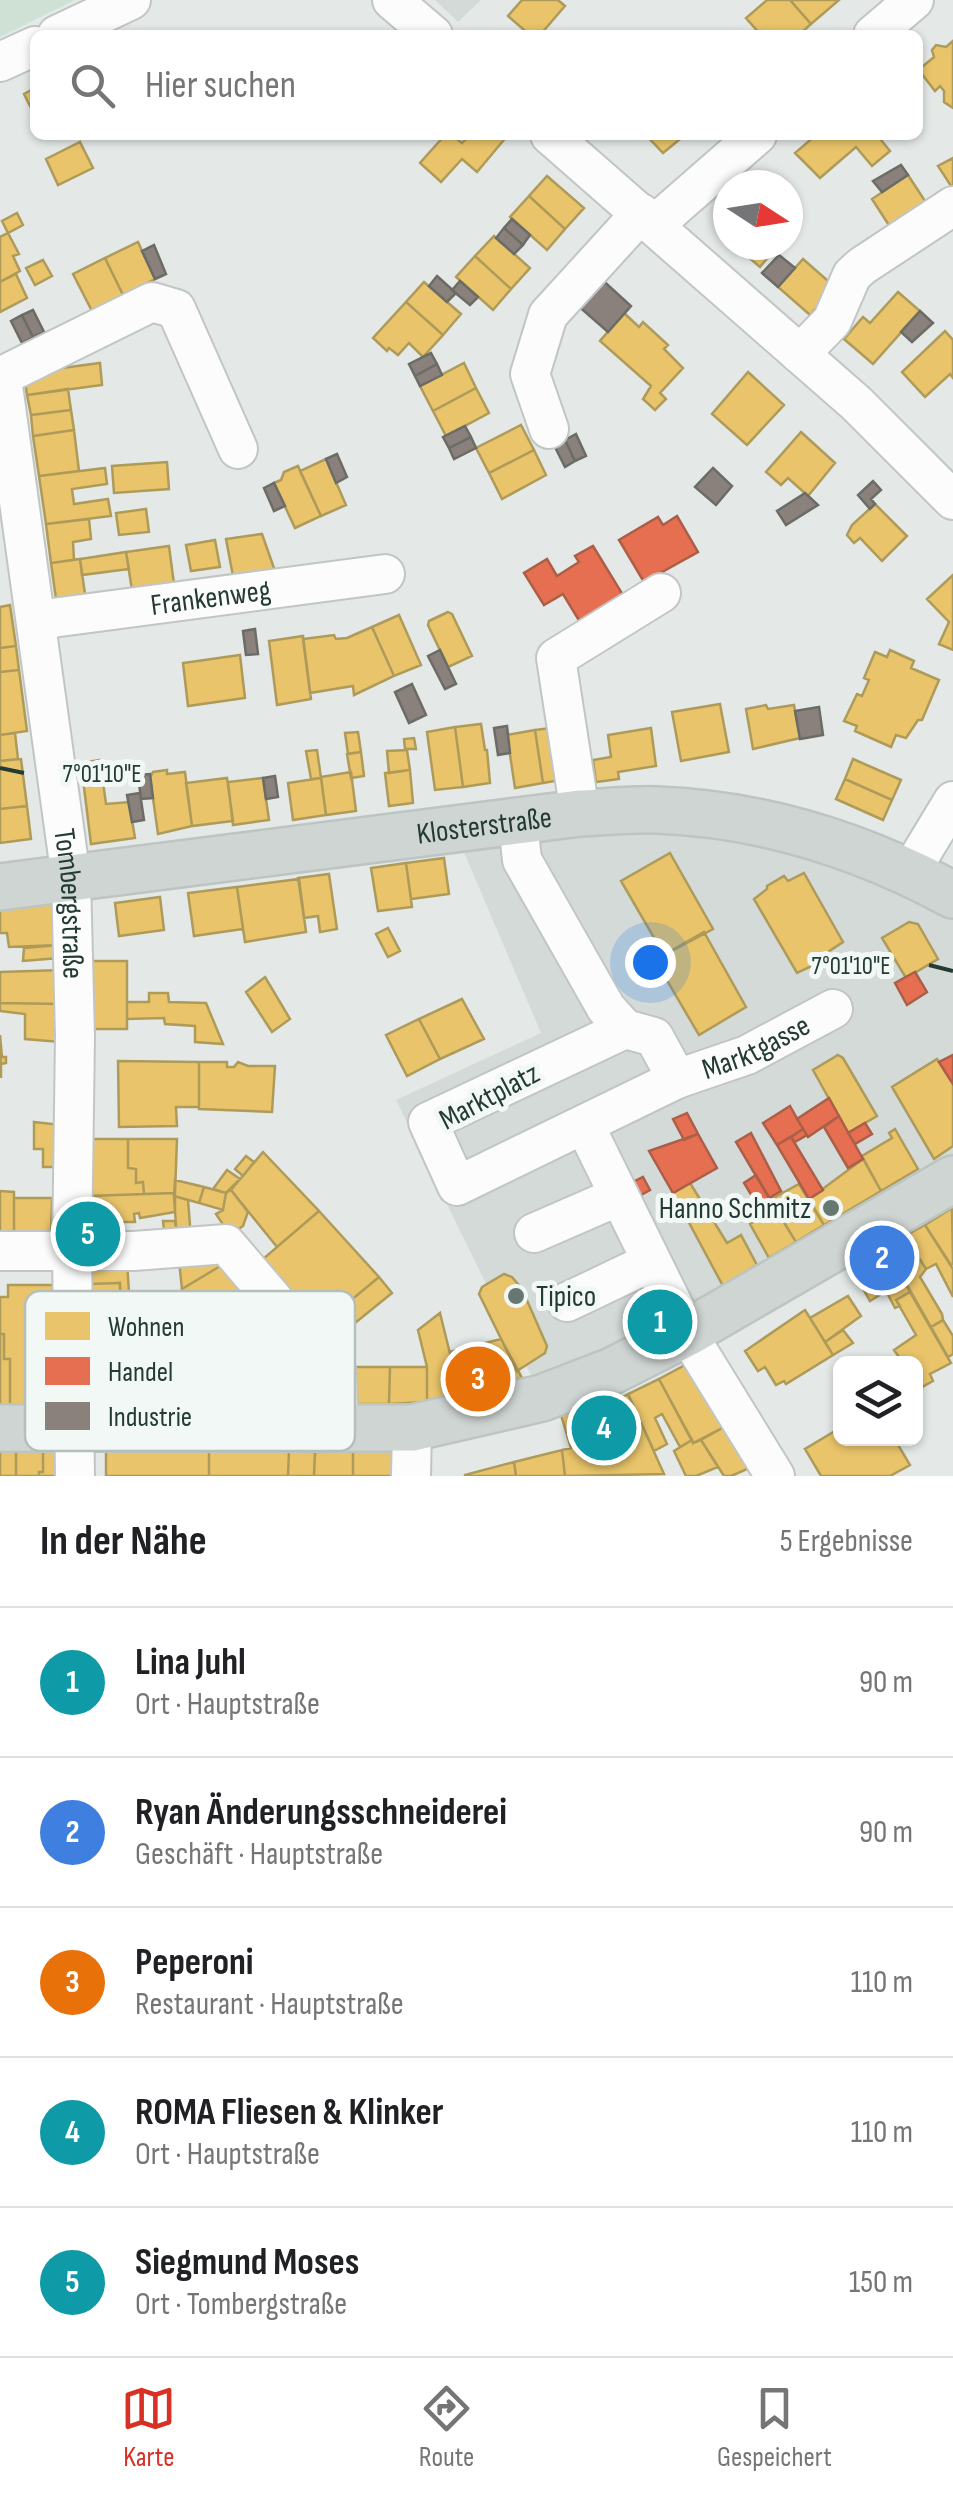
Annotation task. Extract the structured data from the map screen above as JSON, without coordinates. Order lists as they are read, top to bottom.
{
  "streets": {
    "main road": ["Klosterstraße"],
    "street": [
      "Frankenweg",
      "Tombergstraße",
      "Marktgasse",
      "Marktplatz"
    ]
  },
  "crossings": [
    ["Frankenweg", "Tombergstraße"],
    ["Klosterstraße", "Tombergstraße"],
    ["Marktgasse", "Marktplatz"]
  ],
  "places": ["Hanno Schmitz", "Tipico"],
  "legend": ["Wohnen", "Handel", "Industrie"],
  "north": "right",
  "page": {
    "search": "Hier suchen",
    "pins": [
      "5",
      "2",
      "1",
      "3",
      "4"
    ],
    "heading": ["In der Nähe", "5 Ergebnisse"],
    "list": [
      {
        "mark": "1",
        "name": "Lina Juhl",
        "note": "Ort · Hauptstraße",
        "value": "90 m"
      },
      {
        "mark": "2",
        "name": "Ryan Änderungsschneiderei",
        "note": "Geschäft · Hauptstraße",
        "value": "90 m"
      },
      {
        "mark": "3",
        "name": "Peperoni",
        "note": "Restaurant · Hauptstraße",
        "value": "110 m"
      },
      {
        "mark": "4",
        "name": "ROMA Fliesen & Klinker",
        "note": "Ort · Hauptstraße",
        "value": "110 m"
      },
      {
        "mark": "5",
        "name": "Siegmund Moses",
        "note": "Ort · Tombergstraße",
        "value": "150 m"
      }
    ],
    "nav": ["Karte", "Route", "Gespeichert"]
  },
  "coordinates": ["7°01'10\"E"]
}
